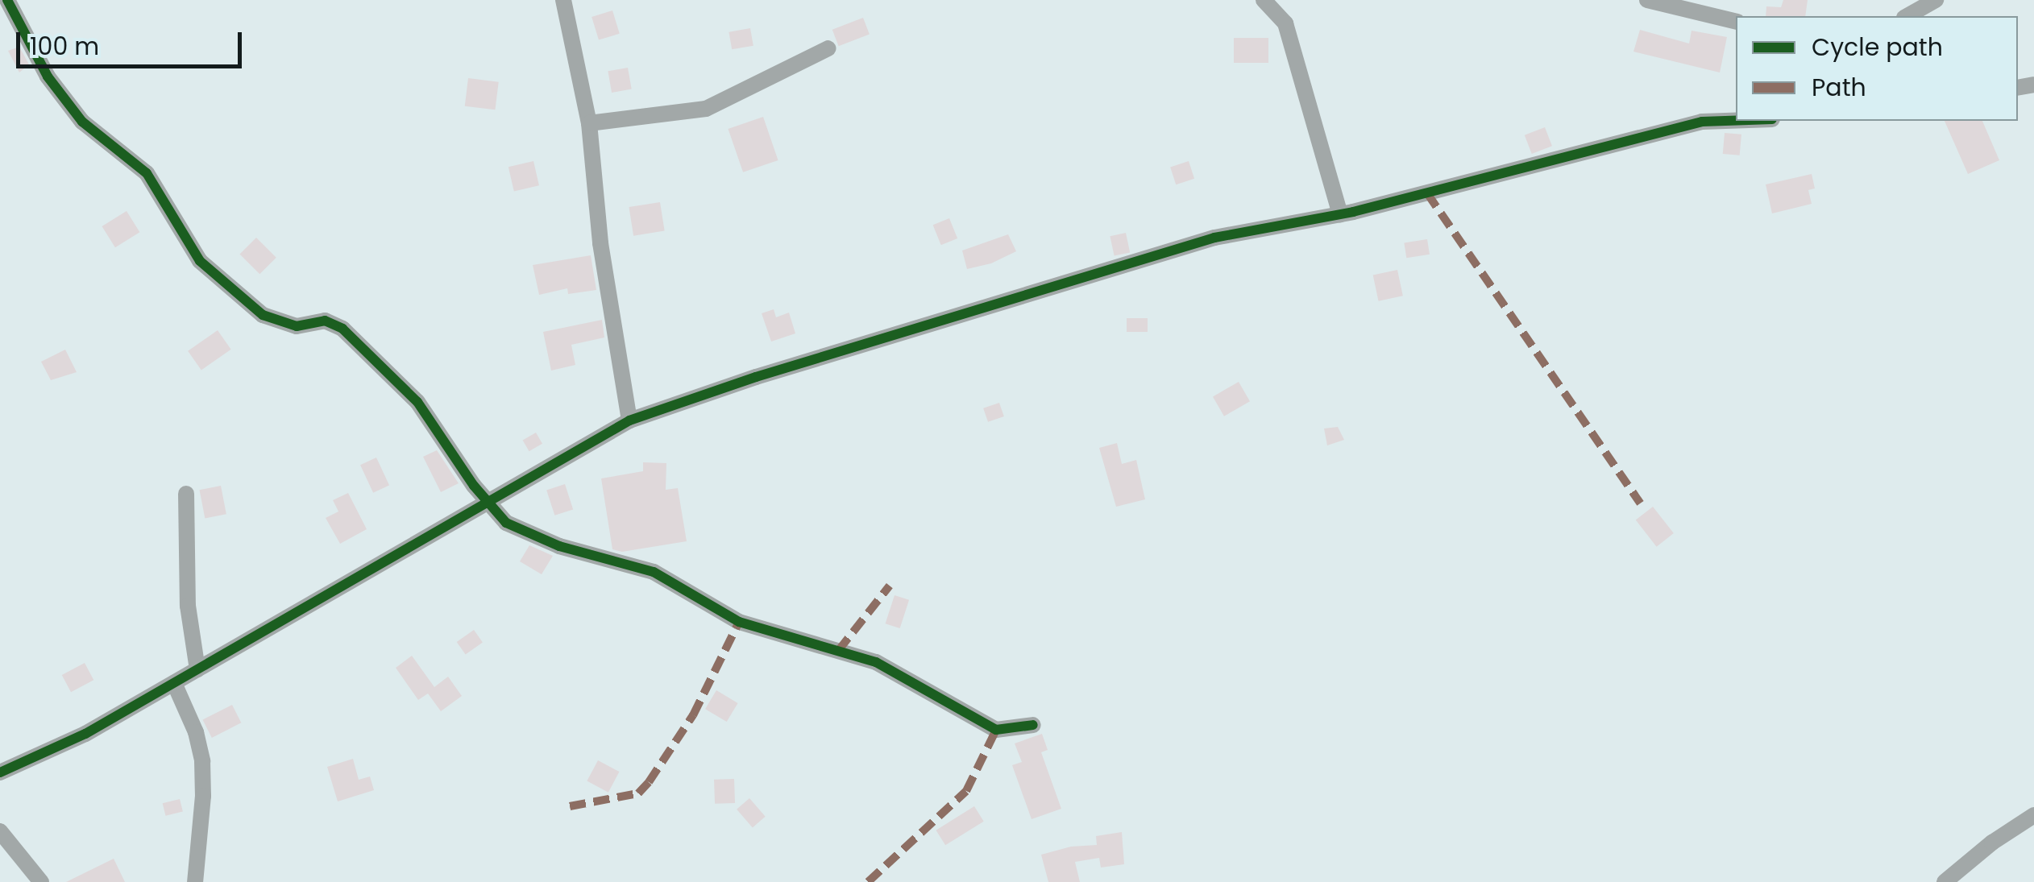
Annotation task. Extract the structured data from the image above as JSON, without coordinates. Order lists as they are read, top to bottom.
{
  "legend": ["Cycle path", "Path"],
  "scale_bar": "100 m"
}
